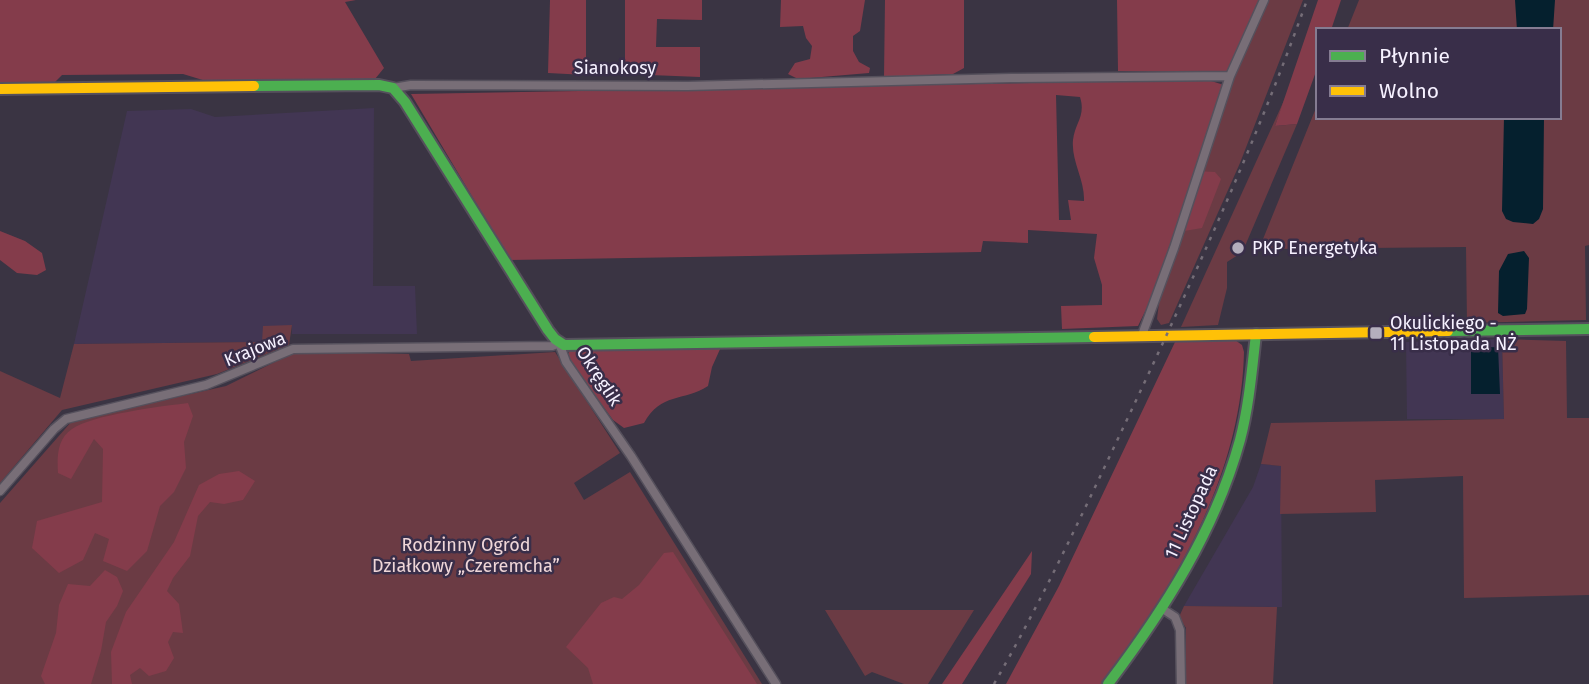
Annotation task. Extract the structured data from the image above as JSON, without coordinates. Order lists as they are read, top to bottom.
{
  "streets": {
    "street": [
      "Sianokosy",
      "Krajowa",
      "Okręglik",
      "11 Listopada"
    ]
  },
  "crossings": [
    ["Sianokosy", "Okręglik"],
    ["Krajowa", "Okręglik"]
  ],
  "parks": ["Rodzinny Ogród Działkowy „Czeremcha”"],
  "places": {
    "other": ["PKP Energetyka"],
    "transit": ["Okulickiego - 11 Listopada NŻ"]
  },
  "legend": ["Płynnie", "Wolno"]
}
